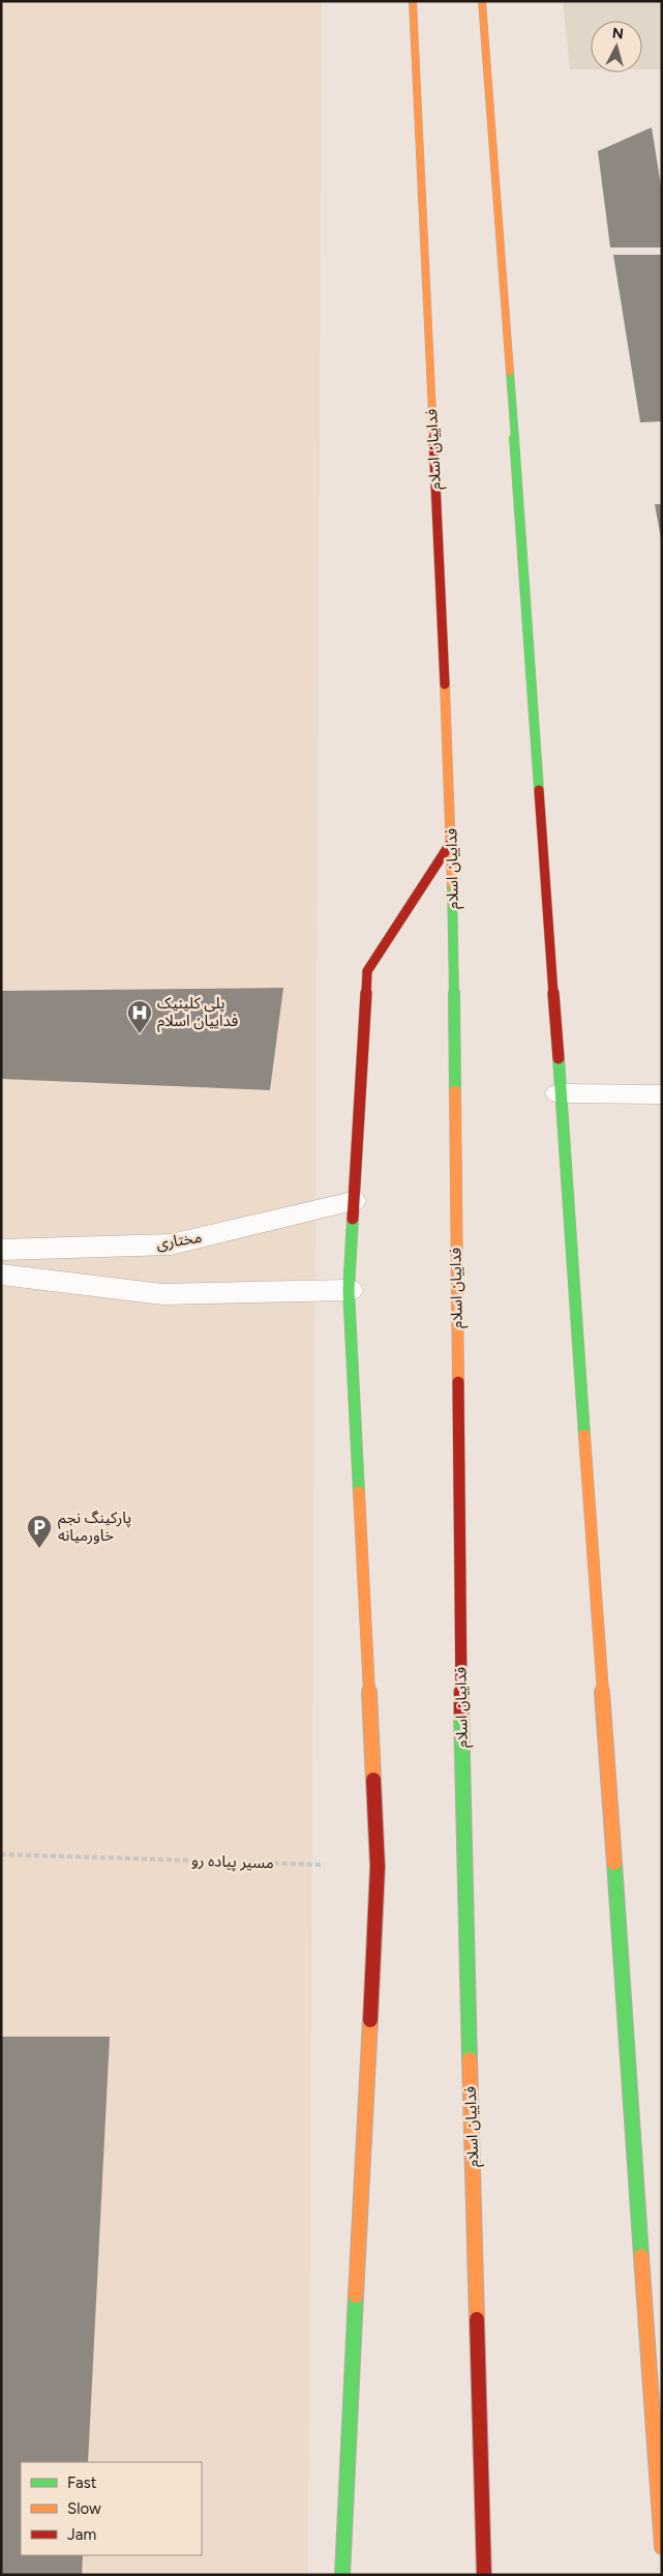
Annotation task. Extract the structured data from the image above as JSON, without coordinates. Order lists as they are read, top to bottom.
{
  "streets": {
    "main road": ["فداییان اسلام"],
    "street": ["مختاری"],
    "path": ["مسیر پیاده رو"]
  },
  "places": {
    "hospital": ["پلی کلینیک فداییان اسلام"],
    "parking": ["پارکینگ نجم خاورمیانه"]
  },
  "legend": ["Fast", "Slow", "Jam"],
  "north": "top"
}
